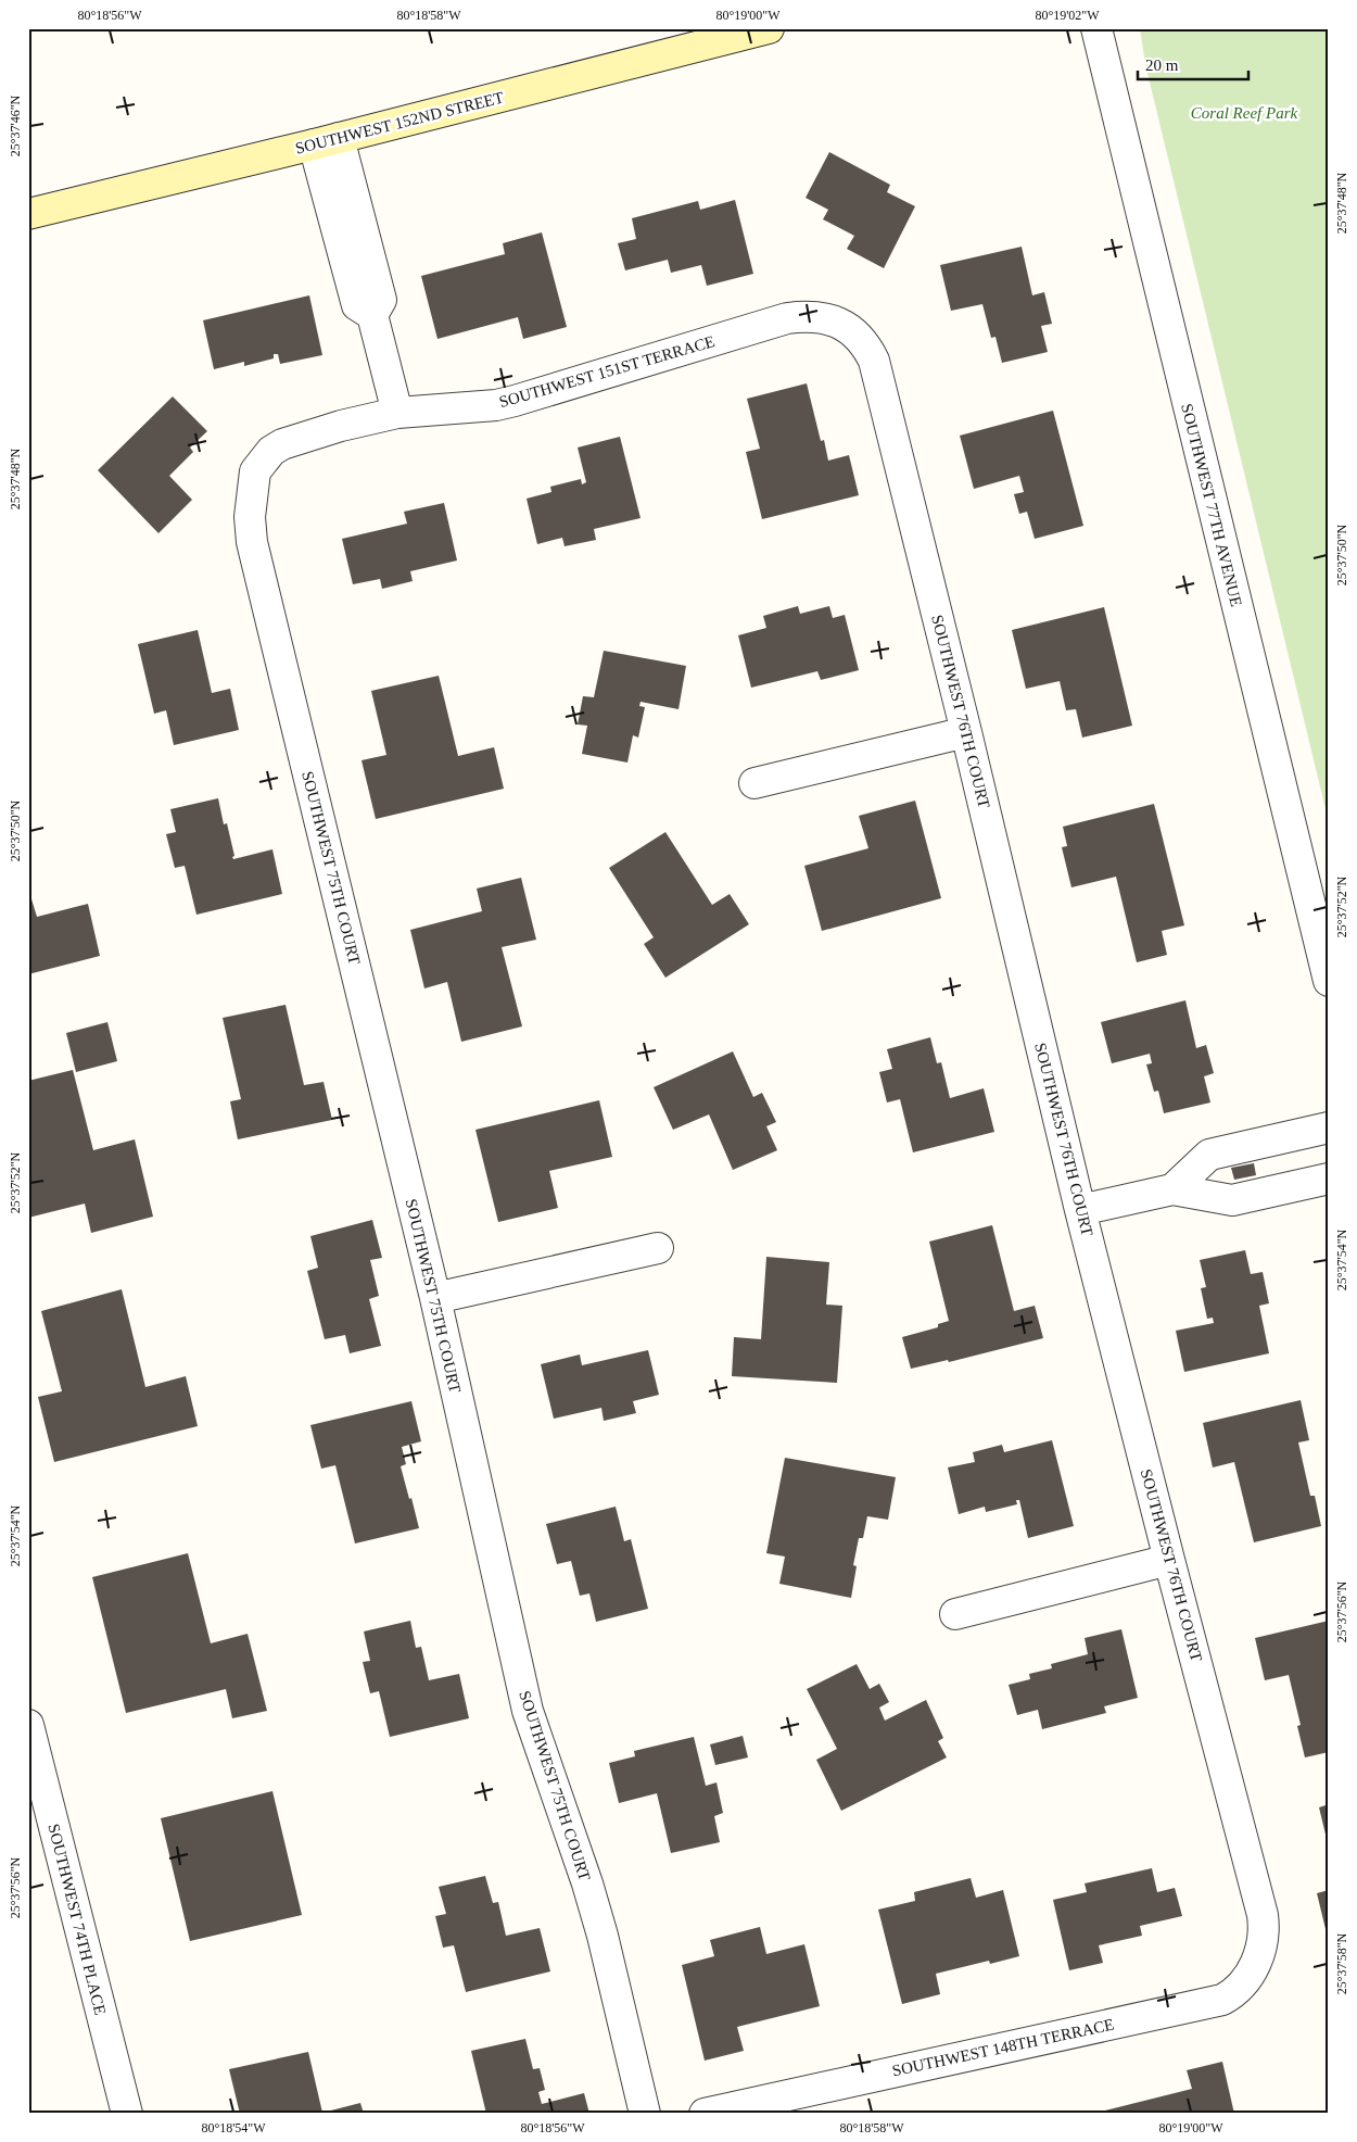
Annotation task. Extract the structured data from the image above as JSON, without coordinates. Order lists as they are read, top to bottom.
{
  "streets": {
    "main road": ["SOUTHWEST 152ND STREET"],
    "street": [
      "SOUTHWEST 151ST TERRACE",
      "SOUTHWEST 77TH AVENUE",
      "SOUTHWEST 76TH COURT",
      "SOUTHWEST 75TH COURT",
      "SOUTHWEST 74TH PLACE",
      "SOUTHWEST 148TH TERRACE"
    ]
  },
  "crossings": [
    ["SOUTHWEST 151ST TERRACE", "SOUTHWEST 76TH COURT"],
    ["SOUTHWEST 151ST TERRACE", "SOUTHWEST 75TH COURT"],
    ["SOUTHWEST 76TH COURT", "SOUTHWEST 148TH TERRACE"]
  ],
  "parks": ["Coral Reef Park"],
  "scale_bar": "20 m",
  "coordinates": [
    "80°18'56\"W",
    "80°18'58\"W",
    "80°19'00\"W",
    "80°19'02\"W",
    "25°37'46\"N",
    "25°37'48\"N",
    "25°37'50\"N",
    "25°37'52\"N",
    "25°37'54\"N",
    "25°37'56\"N",
    "25°37'58\"N",
    "80°18'54\"W"
  ]
}
